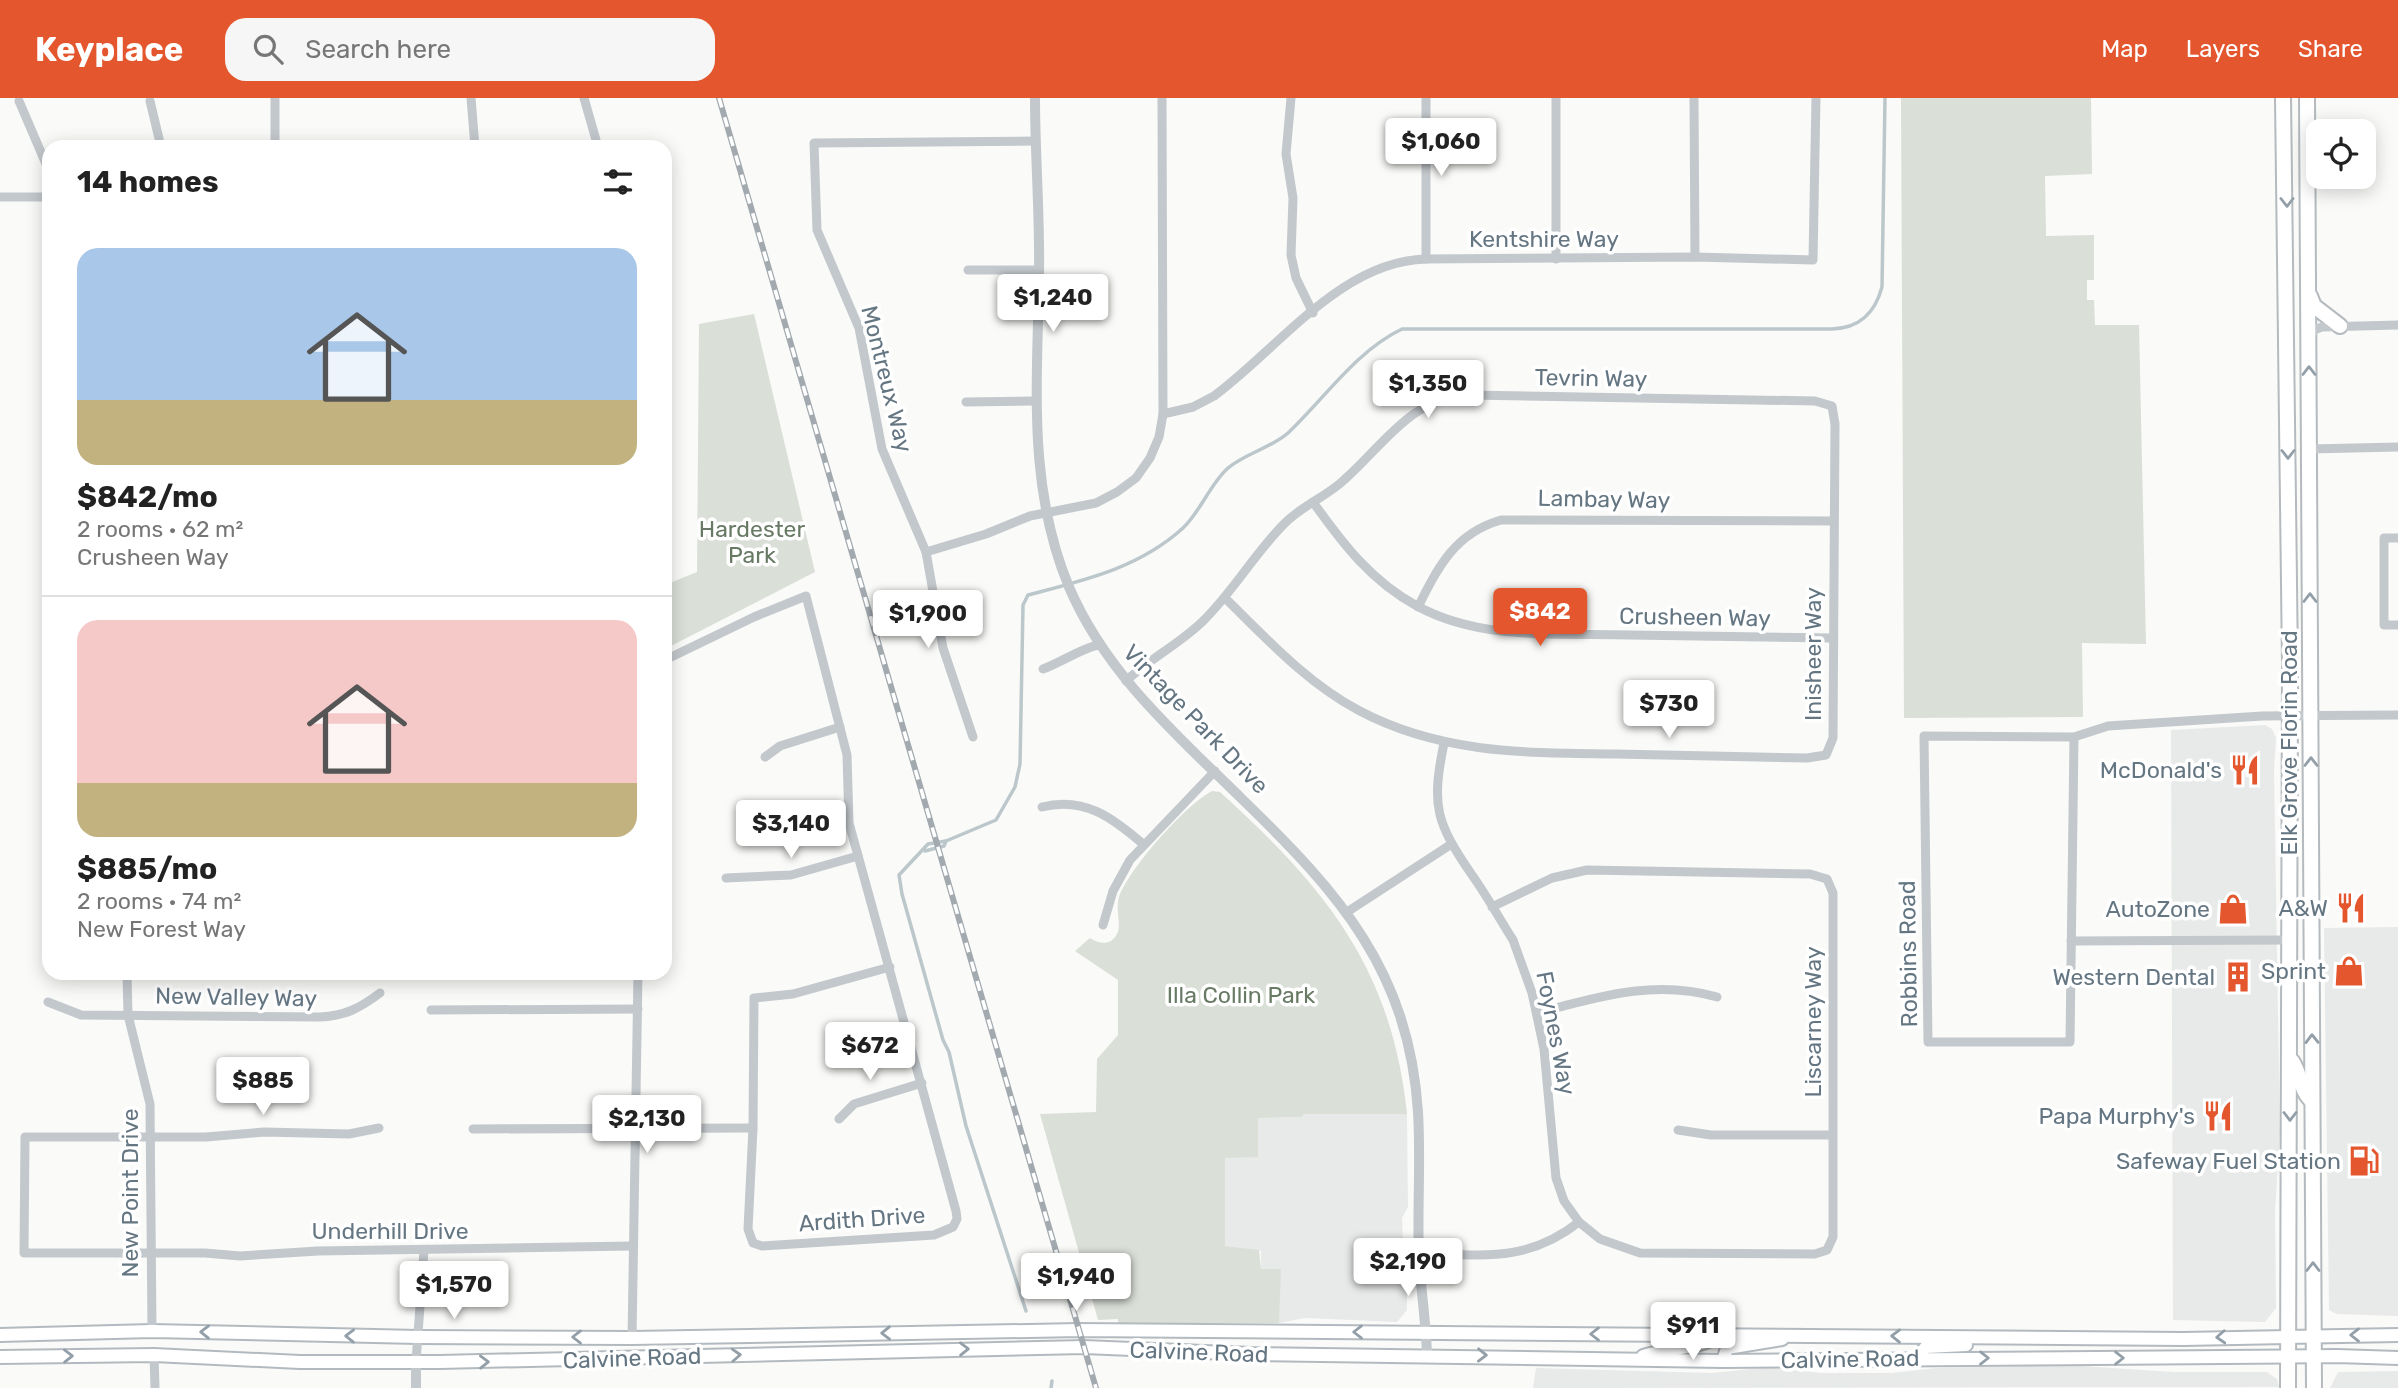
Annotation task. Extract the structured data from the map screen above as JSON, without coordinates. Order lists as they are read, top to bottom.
{
  "streets": {
    "main road": ["Elk Grove Florin Road", "Calvine Road"],
    "street": [
      "Kentshire Way",
      "Tevrin Way",
      "Montreux Way",
      "Lambay Way",
      "Crusheen Way",
      "Inisheer Way",
      "Vintage Park Drive",
      "Robbins Road",
      "New Valley Way",
      "Liscarney Way",
      "Foynes Way",
      "New Point Drive",
      "Ardith Drive",
      "Underhill Drive"
    ]
  },
  "crossings": [
    ["Tevrin Way", "Crusheen Way"],
    ["Tevrin Way", "Inisheer Way"],
    ["Tevrin Way", "Vintage Park Drive"],
    ["Montreux Way", "Vintage Park Drive"],
    ["Lambay Way", "Crusheen Way"],
    ["Lambay Way", "Inisheer Way"],
    ["Crusheen Way", "Inisheer Way"],
    ["Inisheer Way", "Foynes Way"],
    ["Vintage Park Drive", "Calvine Road"],
    ["Elk Grove Florin Road", "Robbins Road"],
    ["Elk Grove Florin Road", "Calvine Road"],
    ["New Valley Way", "New Point Drive"],
    ["Liscarney Way", "Foynes Way"],
    ["New Point Drive", "Underhill Drive"],
    ["New Point Drive", "Calvine Road"]
  ],
  "parks": ["Hardester Park", "Illa Collin Park"],
  "places": {
    "restaurant": ["McDonald's", "A&W", "Papa Murphy's"],
    "shop": ["AutoZone", "Sprint"],
    "building": ["Western Dental"],
    "fuel station": ["Safeway Fuel Station"]
  },
  "page": {
    "header": "Keyplace",
    "search": "Search here",
    "nav": ["Map", "Layers", "Share"],
    "price": [
      "$1,060",
      "$1,240",
      "$1,350",
      "$842",
      "$1,900",
      "$730",
      "$3,140",
      "$672",
      "$885",
      "$2,130",
      "$2,190",
      "$1,940",
      "$1,570",
      "$911"
    ],
    "heading": "14 homes",
    "list": [
      {
        "name": "$842/mo",
        "note": "2 rooms · 62 m² · Crusheen Way"
      },
      {
        "name": "$885/mo",
        "note": "2 rooms · 74 m² · New Forest Way"
      }
    ]
  }
}
